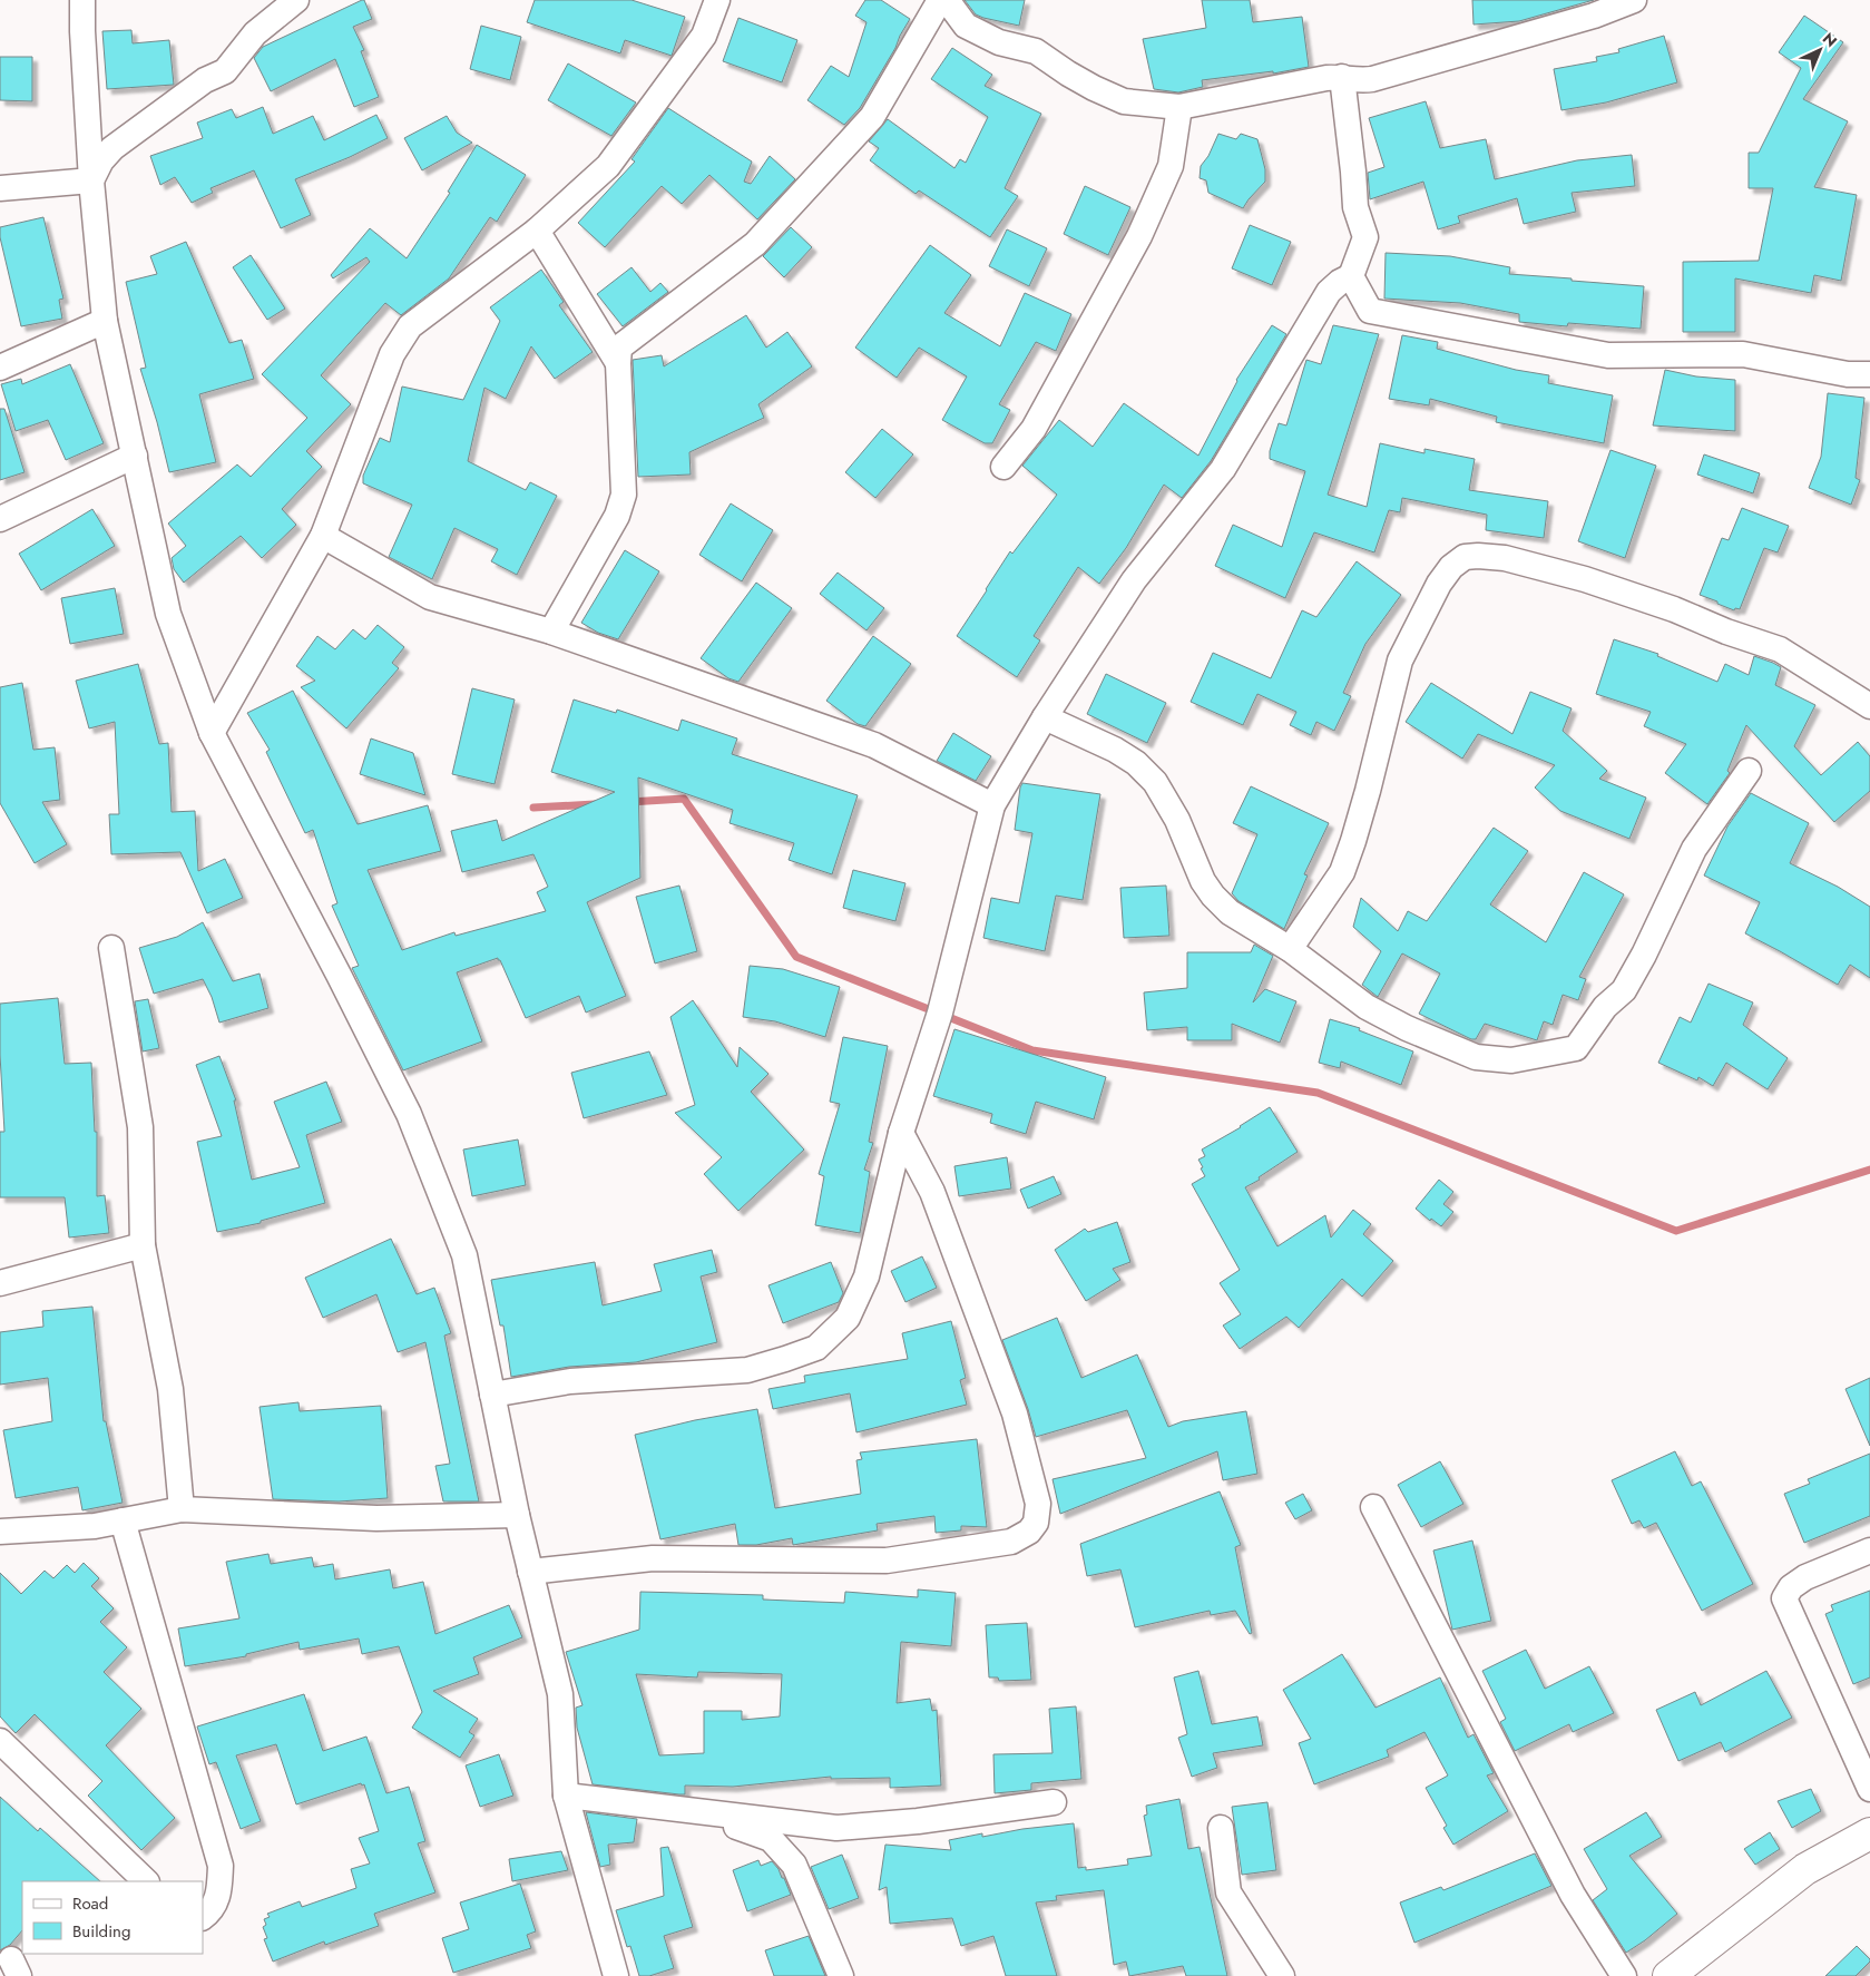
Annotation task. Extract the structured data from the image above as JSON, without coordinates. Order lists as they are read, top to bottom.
{
  "legend": ["Road", "Building"],
  "north": "top right"
}
